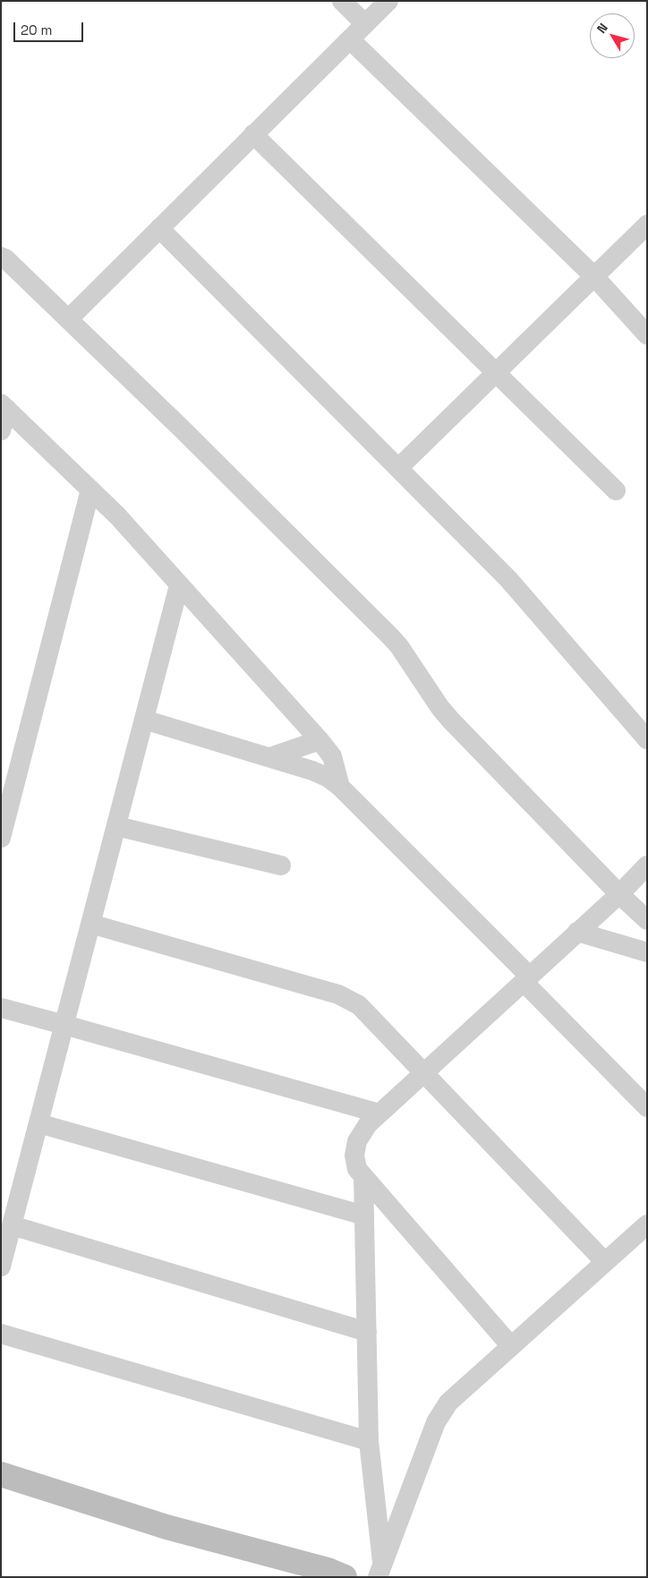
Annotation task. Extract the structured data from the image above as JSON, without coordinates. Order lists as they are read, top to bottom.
{
  "scale_bar": "20 m",
  "north": "top left"
}
